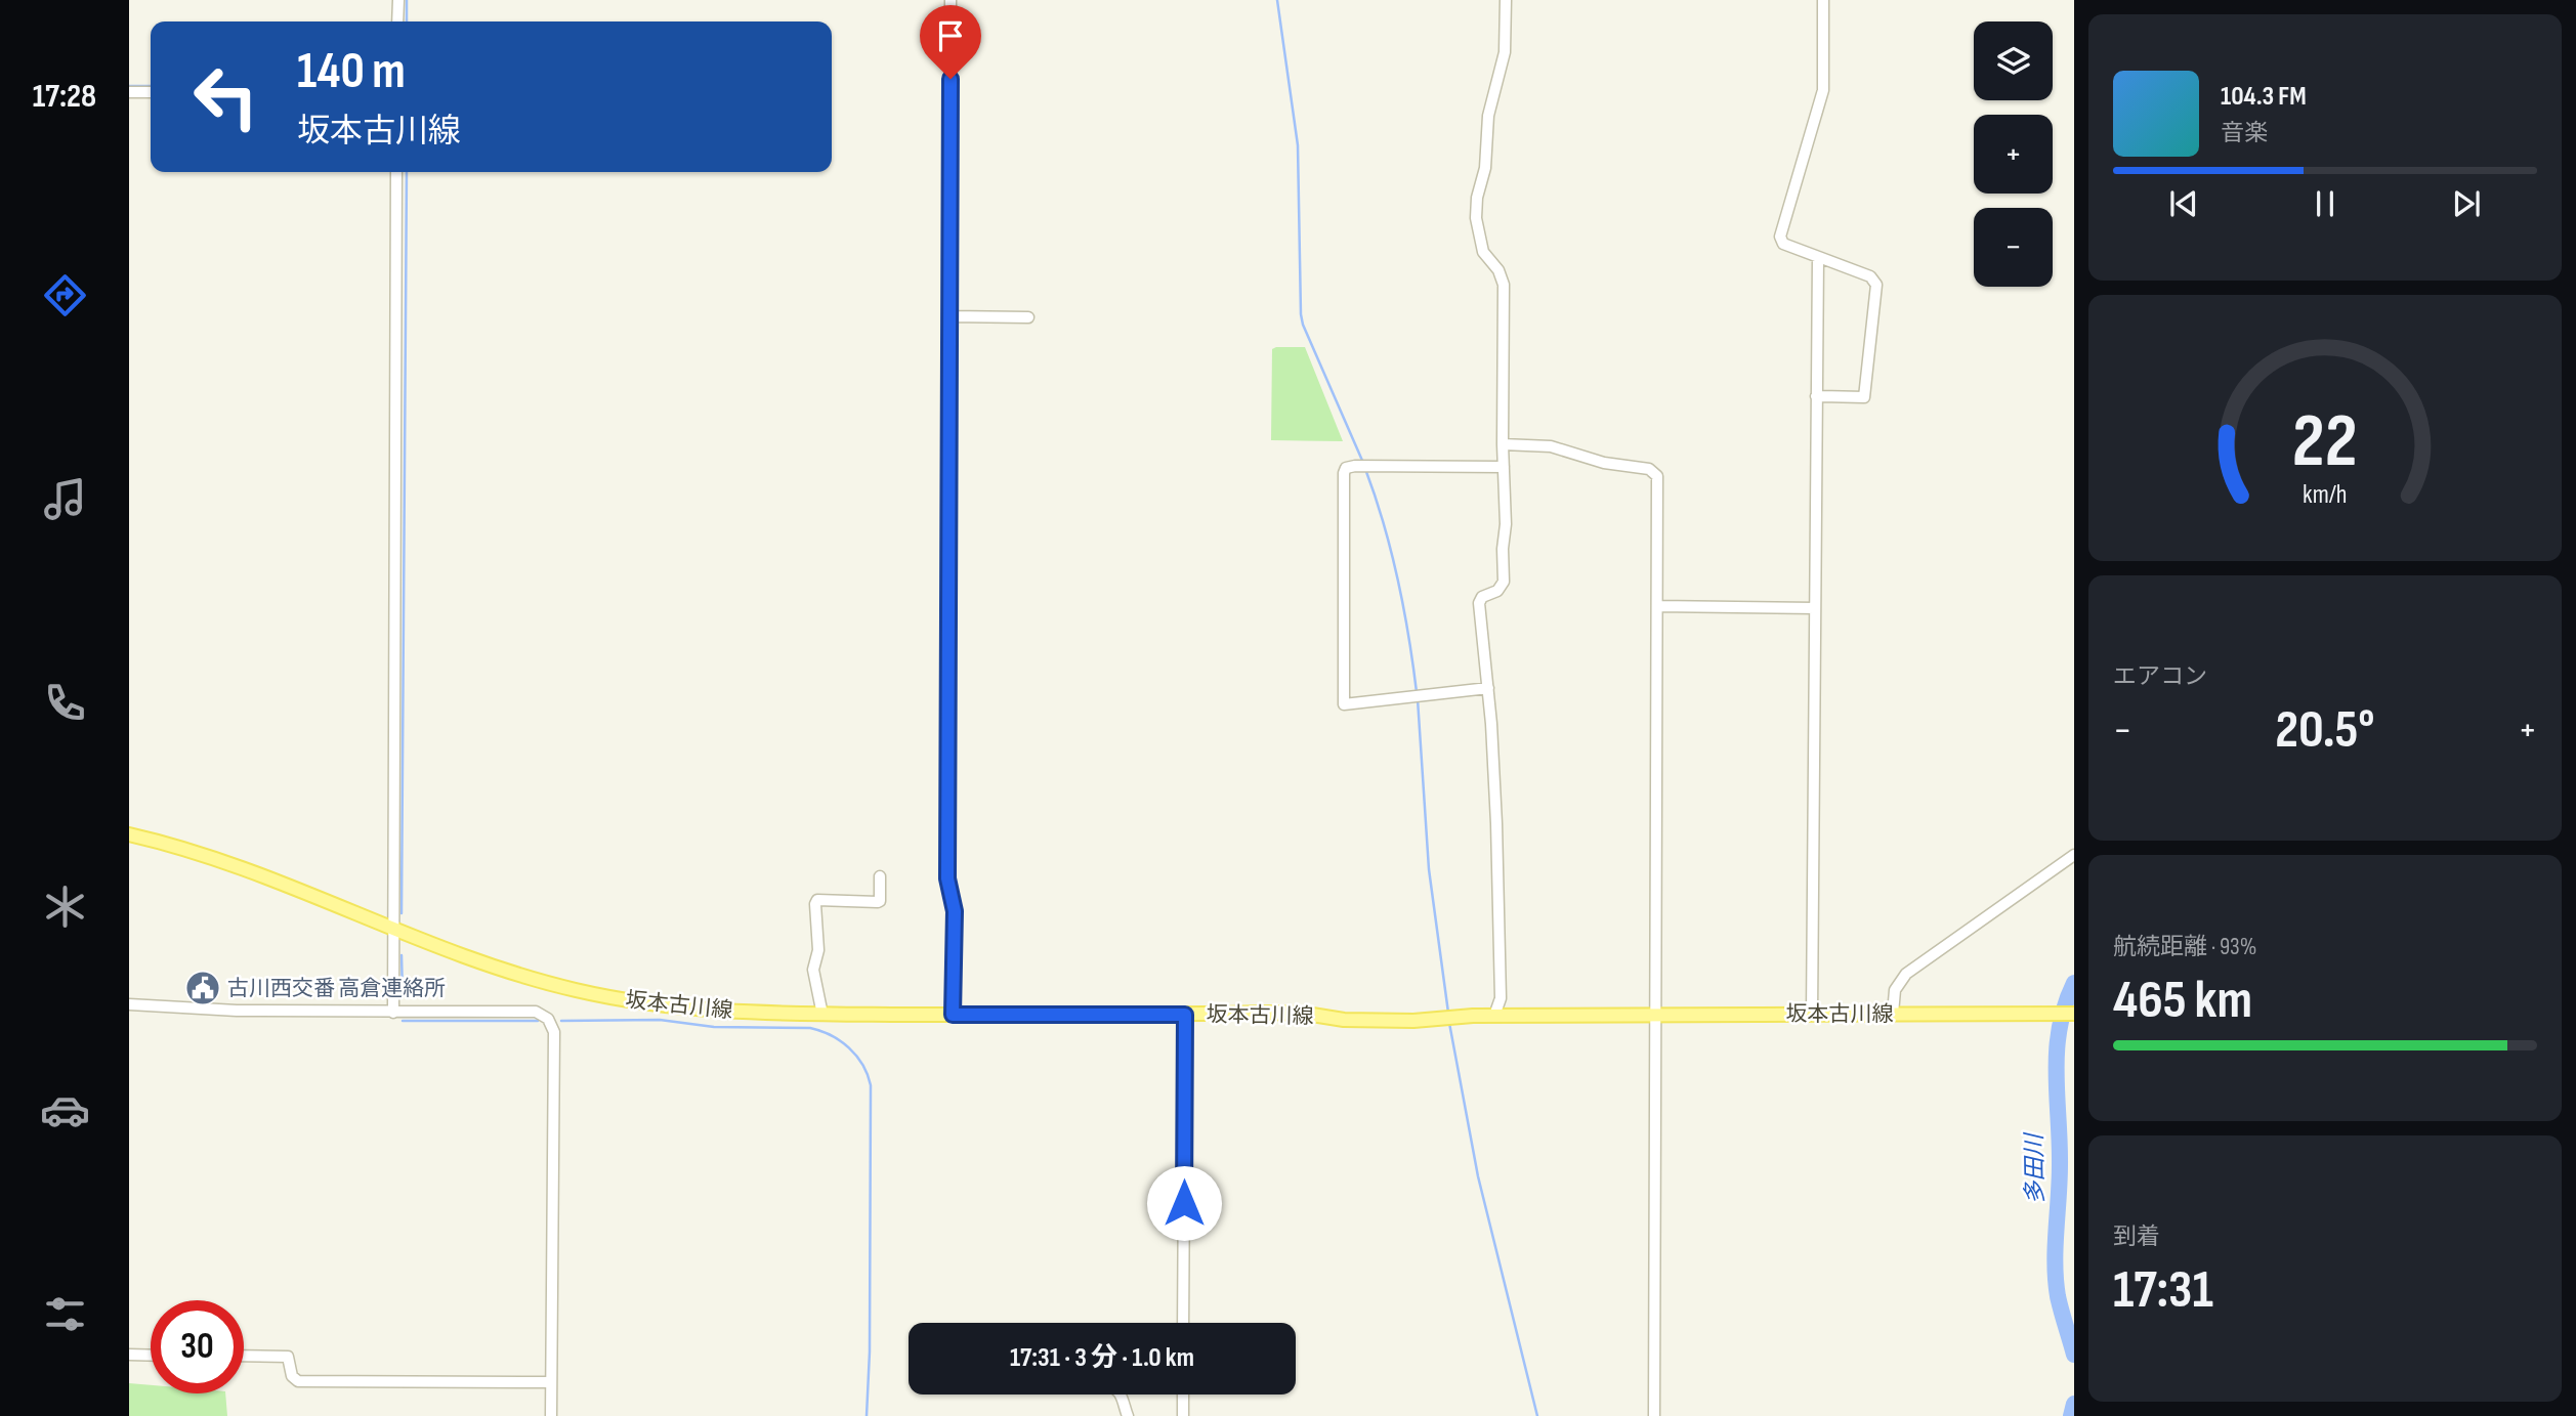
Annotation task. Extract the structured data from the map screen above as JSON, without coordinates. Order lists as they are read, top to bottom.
{
  "streets": {
    "main road": ["坂本古川線"]
  },
  "water": ["多田川"],
  "places": {
    "public building": ["古川西交番 高倉連絡所"]
  },
  "page": {
    "tabs": "17:28",
    "map_buttons": ["+", "−"],
    "turn": ["140 m", "坂本古川線"],
    "song": ["104.3 FM", "音楽"],
    "tile": [
      "エアコン",
      ["航続距離 · 93%", "465 km"],
      ["到着", "17:31"]
    ],
    "heat": ["−", "20.5°", "+"],
    "limit": "30",
    "trip": "17:31 · 3 分 · 1.0 km",
    "gauge": ["22", "km/h"]
  }
}
